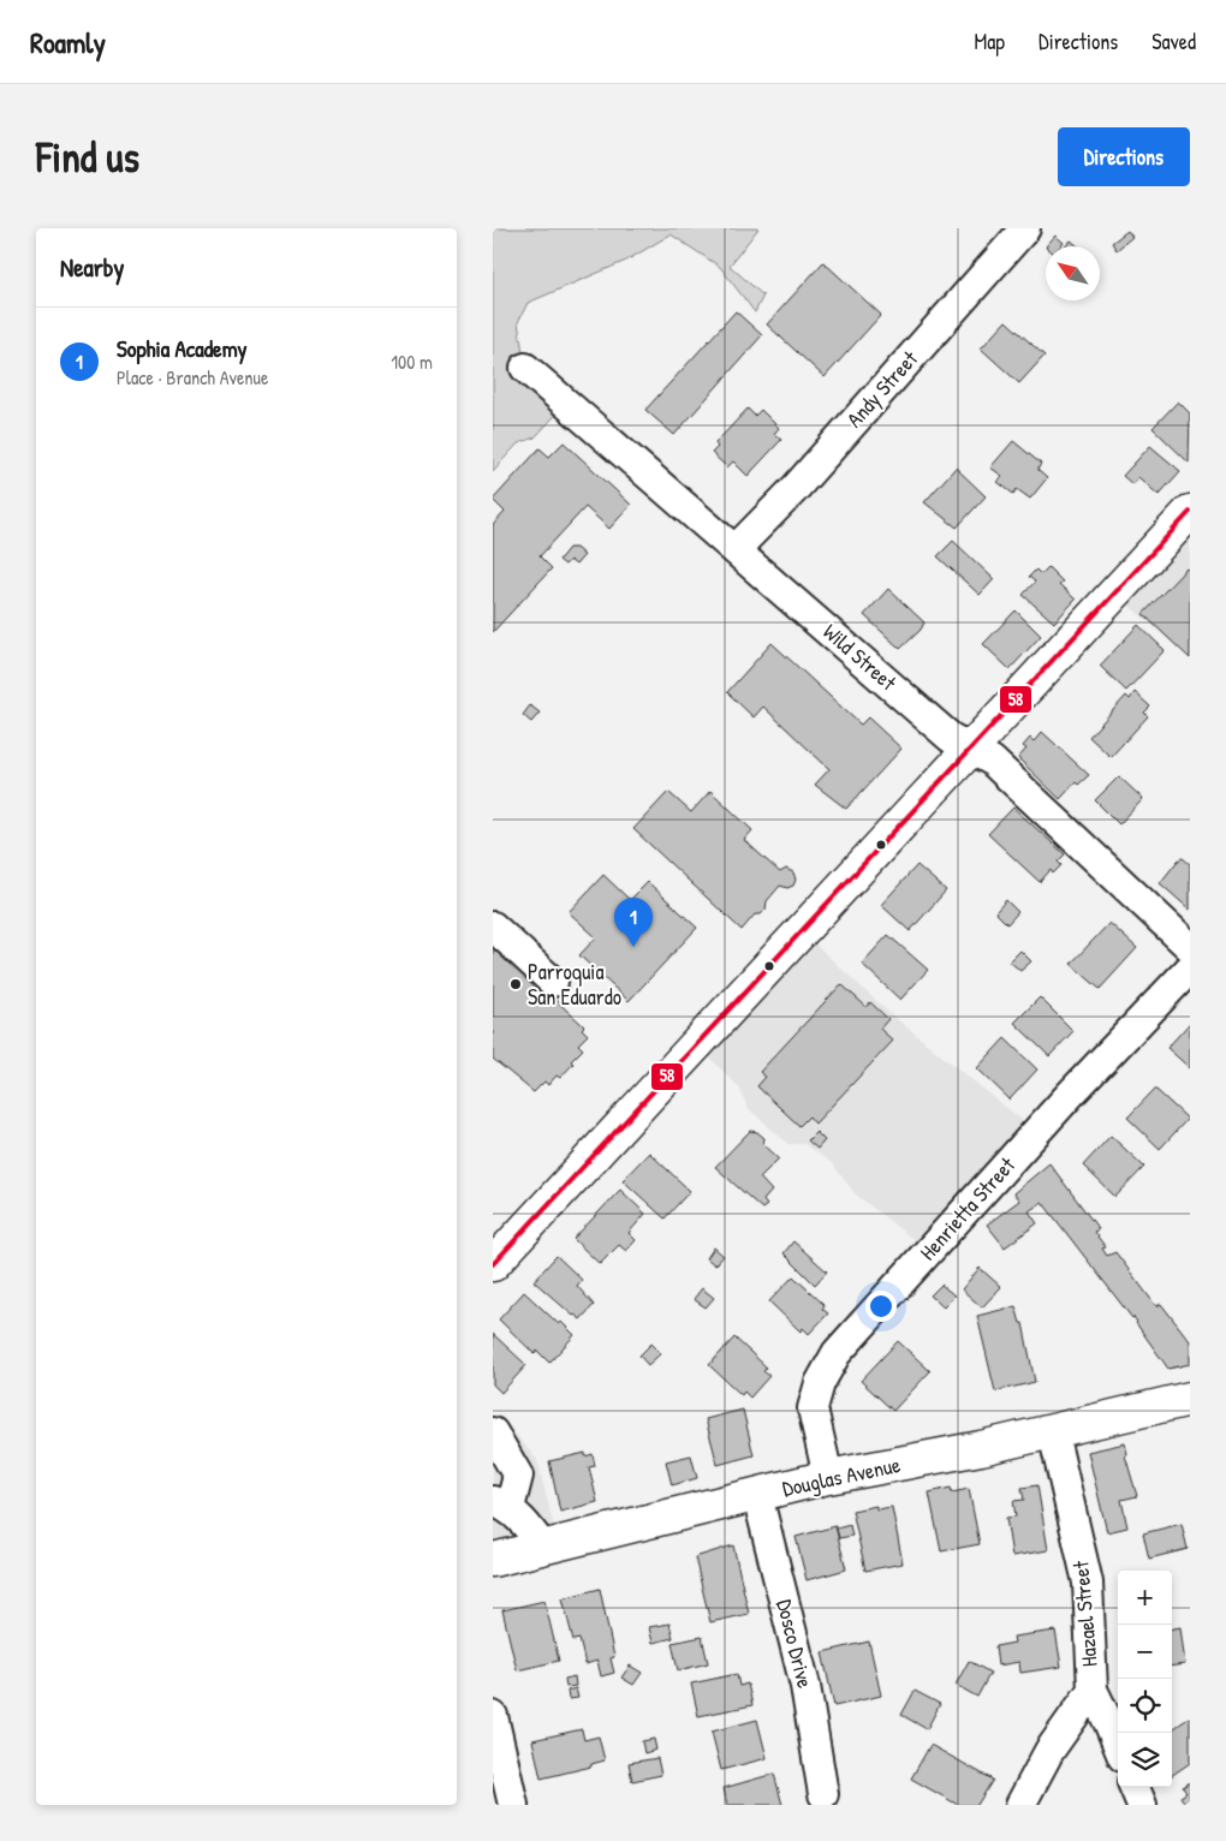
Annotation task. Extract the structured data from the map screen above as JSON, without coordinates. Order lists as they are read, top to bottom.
{
  "streets": {
    "main road": ["Douglas Avenue"],
    "street": [
      "Andy Street",
      "Wild Street",
      "Henrietta Street",
      "Hazael Street",
      "Dosco Drive"
    ]
  },
  "crossings": [
    ["Andy Street", "Wild Street"],
    ["Henrietta Street", "Douglas Avenue"],
    ["Douglas Avenue", "Hazael Street"],
    ["Douglas Avenue", "Dosco Drive"]
  ],
  "places": ["Parroquia San Eduardo"],
  "lines": ["transit line 58"],
  "north": "top left",
  "page": {
    "header": "Roamly",
    "nav": ["Map", "Directions", "Saved"],
    "buttons": "Directions",
    "title": "Find us",
    "heading": "Nearby",
    "list": [
      {
        "mark": "1",
        "name": "Sophia Academy",
        "note": "Place · Branch Avenue",
        "value": "100 m"
      }
    ],
    "pins": "1",
    "map_buttons": ["+", "−"]
  }
}
